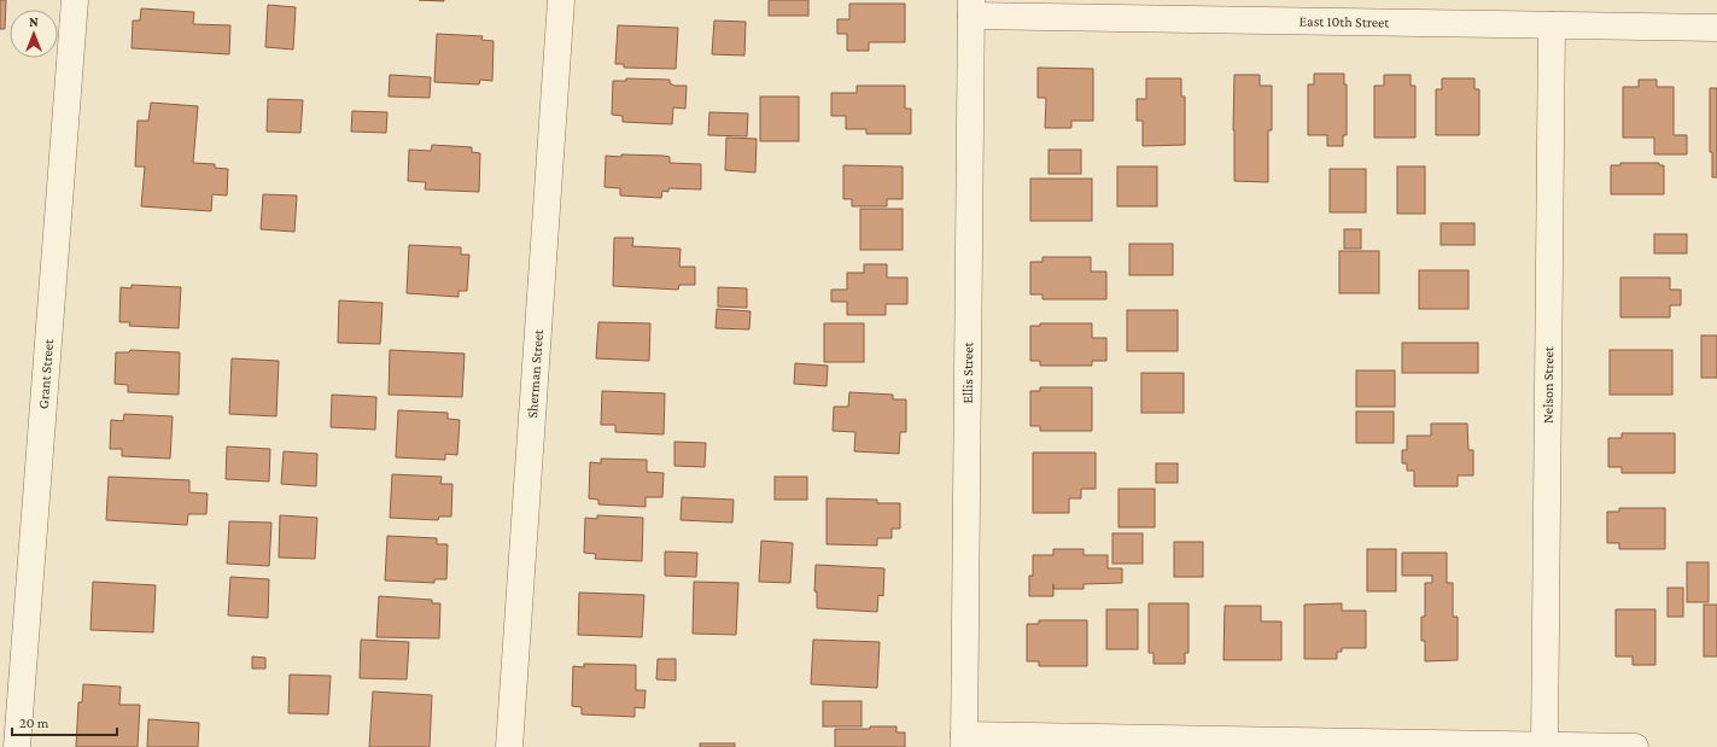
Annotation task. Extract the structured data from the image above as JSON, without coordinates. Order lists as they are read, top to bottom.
{
  "streets": {
    "street": [
      "East 10th Street",
      "Ellis Street",
      "Grant Street",
      "Sherman Street",
      "Nelson Street"
    ]
  },
  "crossings": [
    ["East 10th Street", "Ellis Street"],
    ["East 10th Street", "Nelson Street"]
  ],
  "scale_bar": "20 m",
  "north": "top"
}
